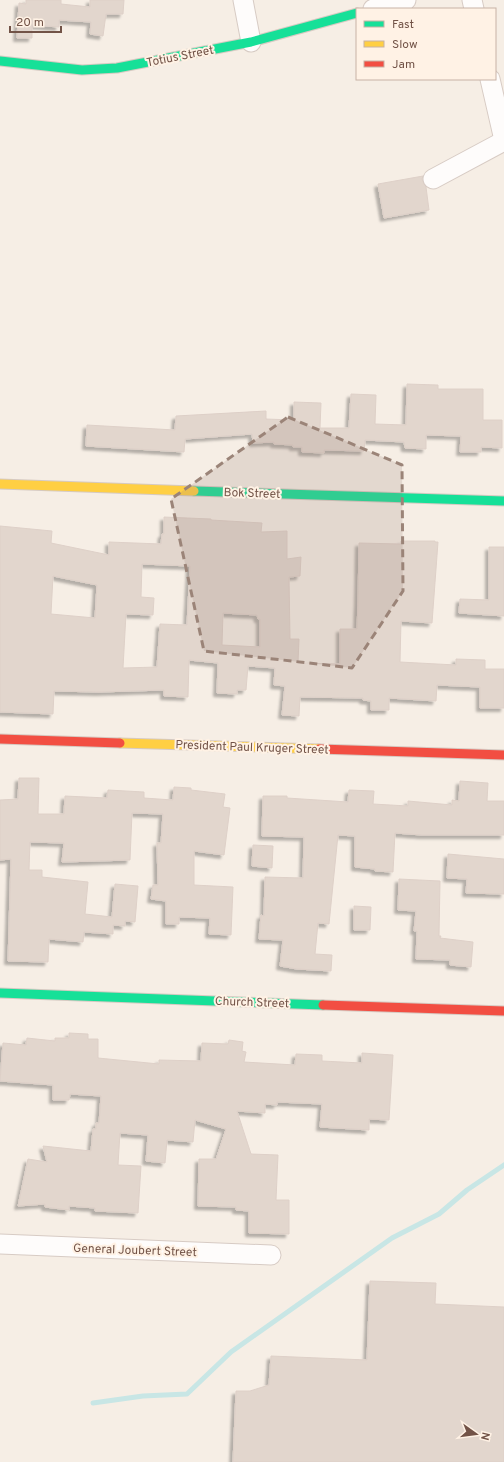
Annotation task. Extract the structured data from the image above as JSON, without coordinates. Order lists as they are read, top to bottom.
{
  "streets": {
    "street": [
      "Totius Street",
      "Bok Street",
      "President Paul Kruger Street",
      "Church Street",
      "General Joubert Street"
    ]
  },
  "legend": ["Fast", "Slow", "Jam"],
  "scale_bar": "20 m",
  "north": "right"
}
